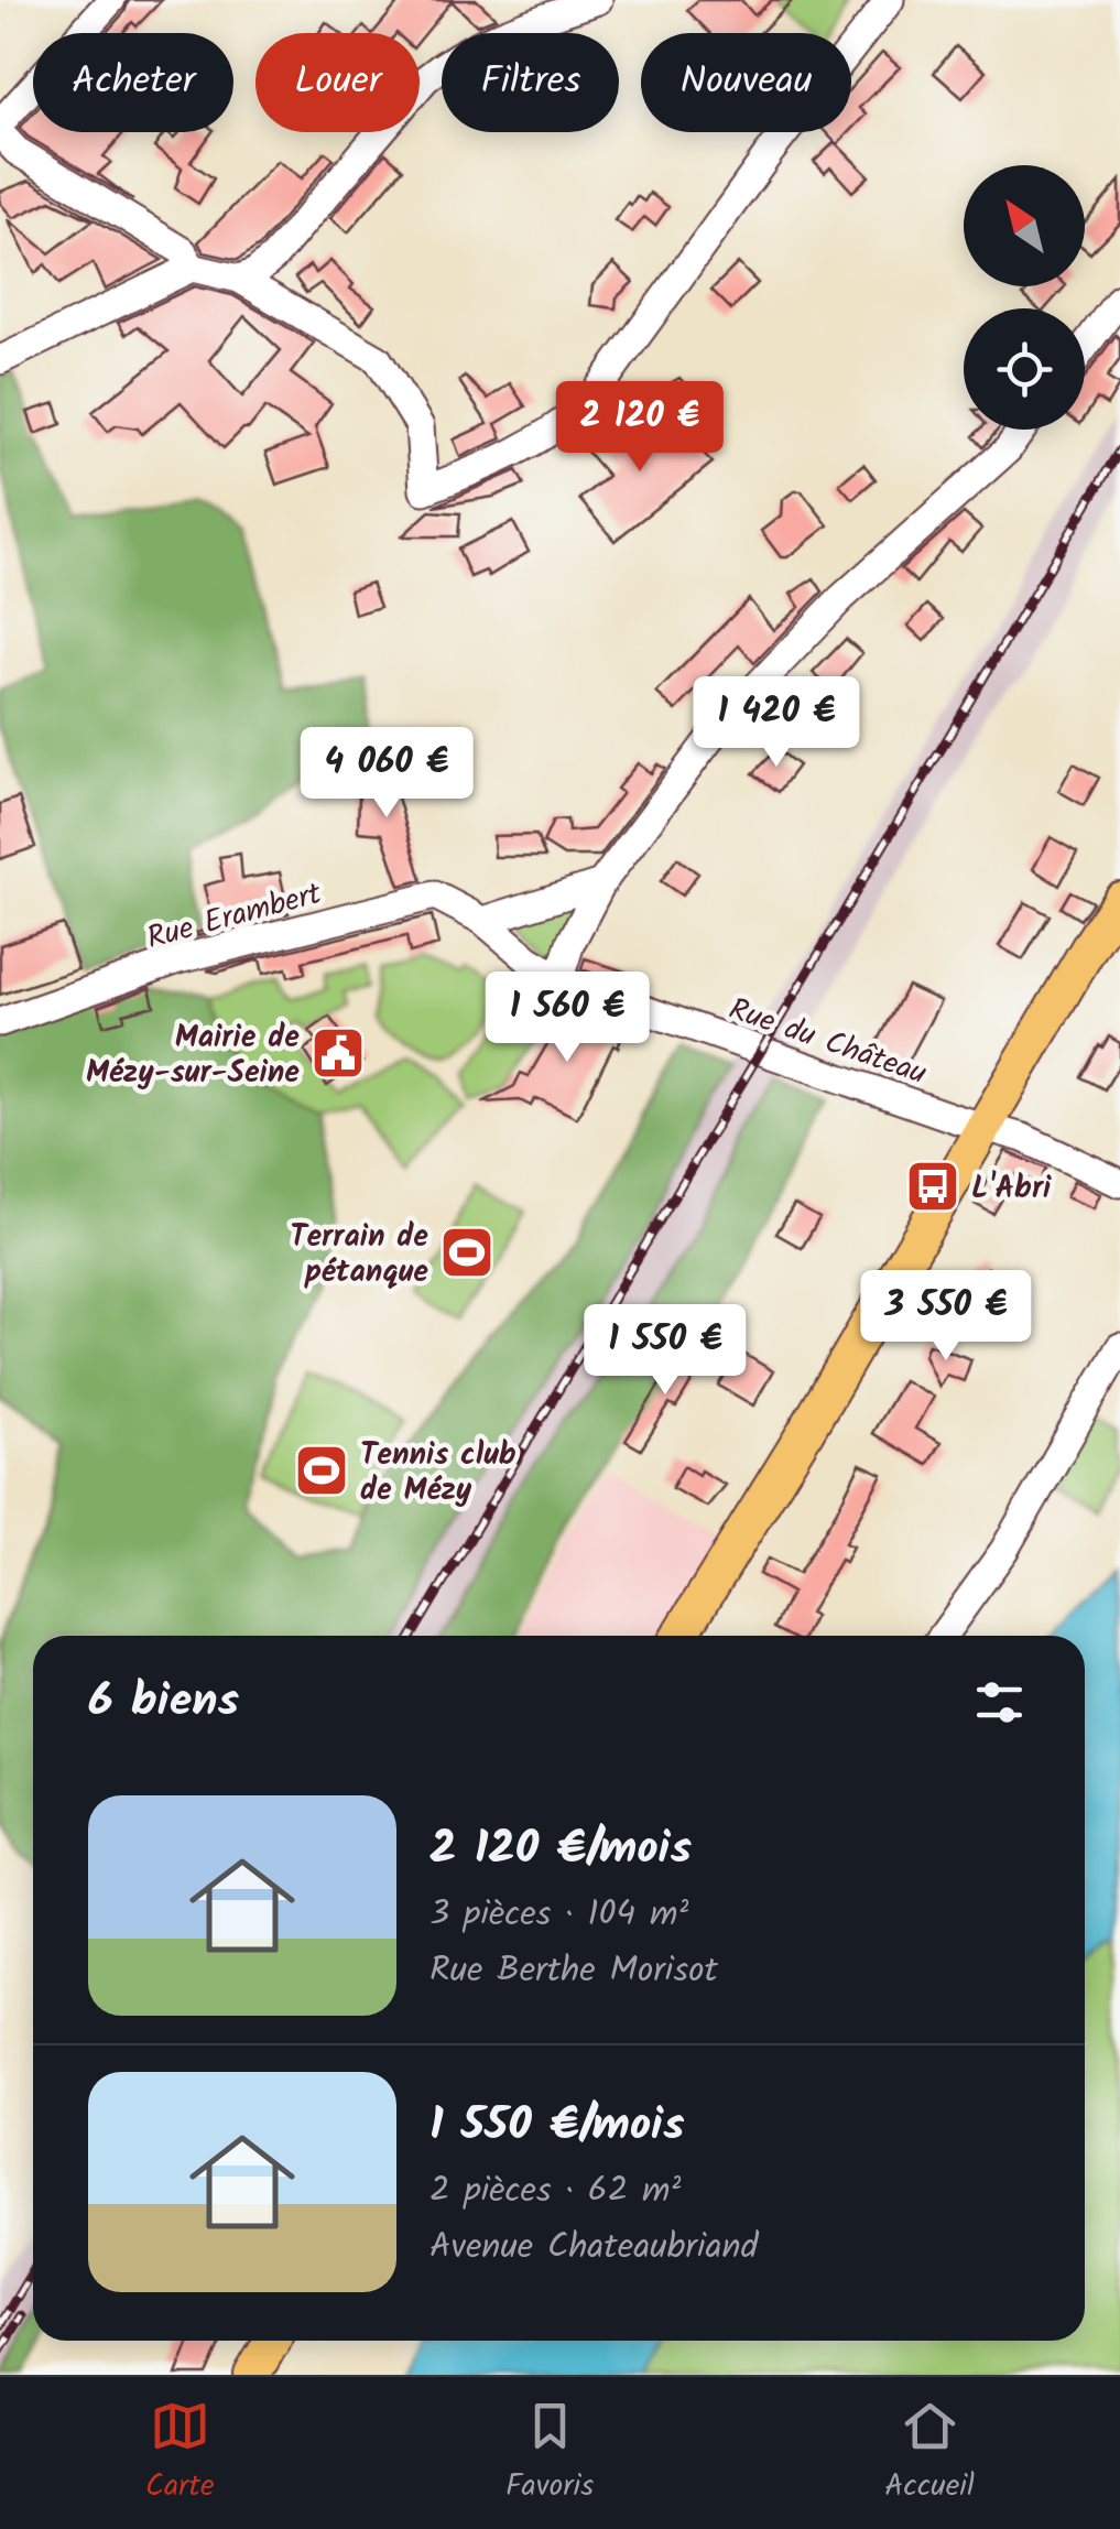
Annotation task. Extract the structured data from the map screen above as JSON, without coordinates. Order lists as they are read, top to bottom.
{
  "streets": {
    "street": ["Rue Erambert", "Rue du Château"]
  },
  "crossings": [
    ["Rue Erambert", "Rue du Château"]
  ],
  "places": {
    "public building": ["Mairie de Mézy-sur-Seine"],
    "bus stop": ["L'Abri"],
    "sports": ["Terrain de pétanque", "Tennis club de Mézy"]
  },
  "north": "top left",
  "page": {
    "chip": [
      "Acheter",
      "Louer",
      "Filtres",
      "Nouveau"
    ],
    "price": [
      "2 120 €",
      "1 420 €",
      "4 060 €",
      "1 560 €",
      "3 550 €",
      "1 550 €"
    ],
    "heading": "6 biens",
    "list": [
      {
        "name": "2 120 €/mois",
        "note": "3 pièces · 104 m² · Rue Berthe Morisot"
      },
      {
        "name": "1 550 €/mois",
        "note": "2 pièces · 62 m² · Avenue Chateaubriand"
      }
    ],
    "tabs": ["Carte", "Favoris", "Accueil"]
  }
}
